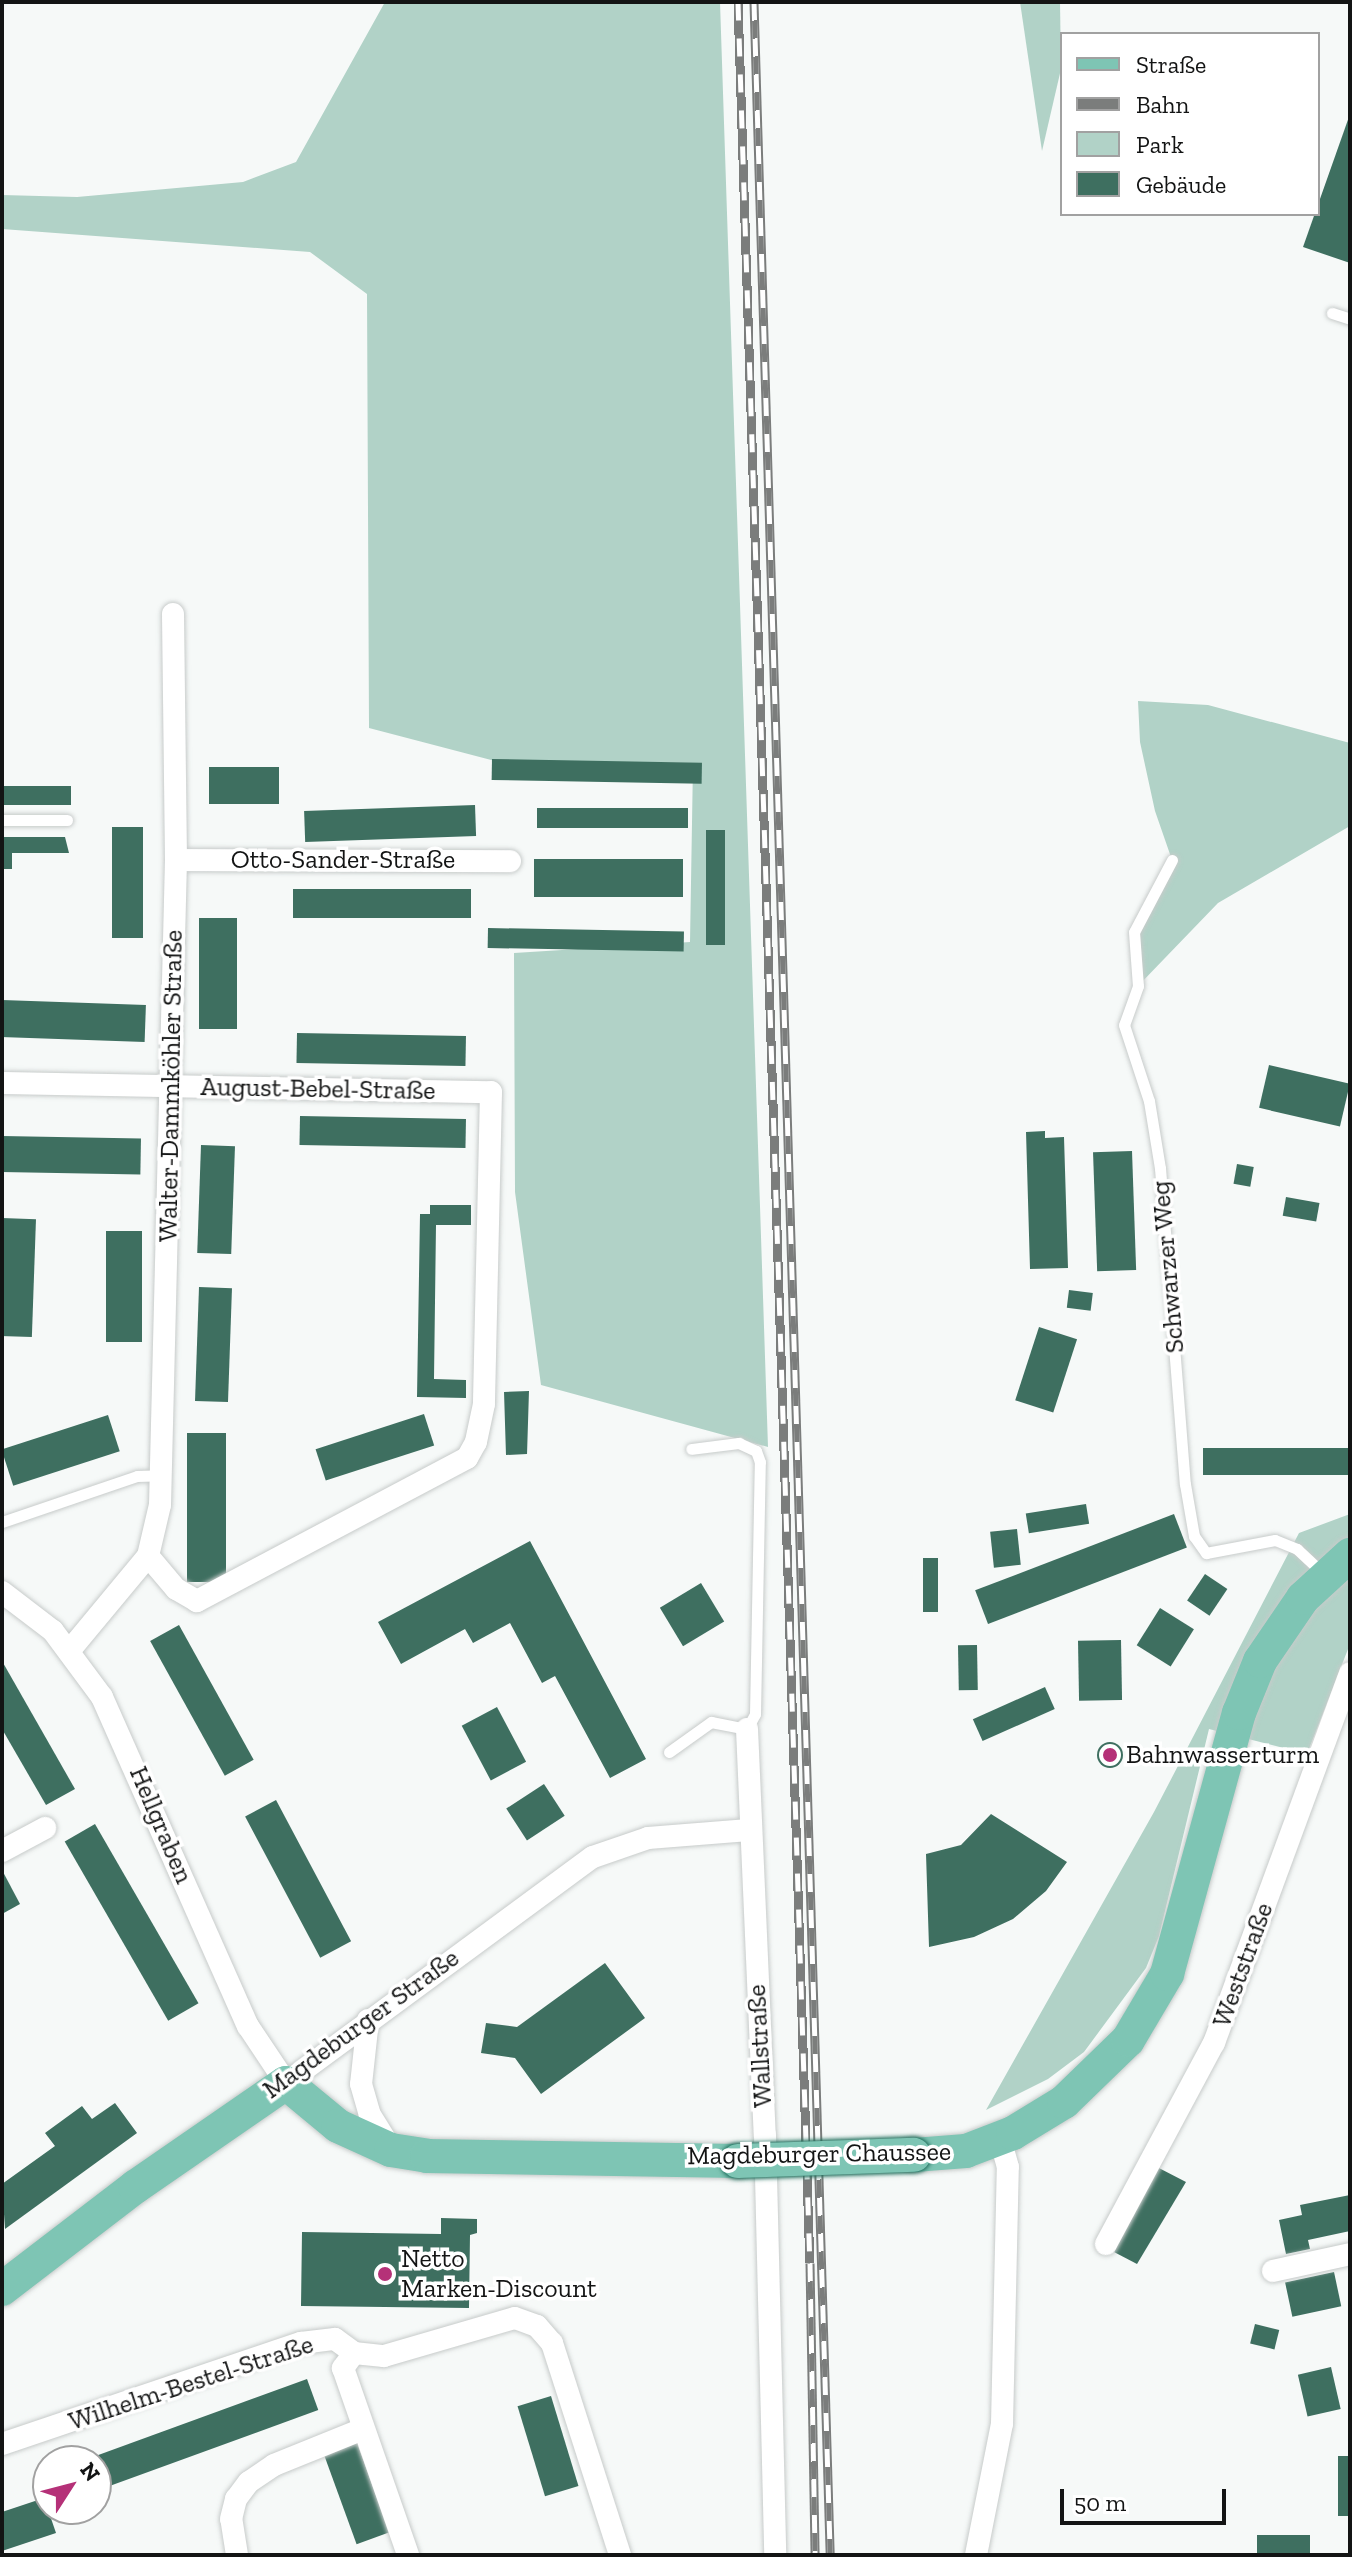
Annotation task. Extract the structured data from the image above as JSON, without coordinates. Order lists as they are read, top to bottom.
{
  "streets": {
    "main road": ["Magdeburger Straße", "Magdeburger Chaussee"],
    "street": [
      "Otto-Sander-Straße",
      "Walter-Dammköhler Straße",
      "August-Bebel-Straße",
      "Hellgraben",
      "Weststraße",
      "Wallstraße",
      "Wilhelm-Bestel-Straße"
    ],
    "lane": ["Schwarzer Weg"]
  },
  "crossings": [
    ["Otto-Sander-Straße", "Walter-Dammköhler Straße"],
    ["Walter-Dammköhler Straße", "August-Bebel-Straße"],
    ["Walter-Dammköhler Straße", "Hellgraben"],
    ["Schwarzer Weg", "Magdeburger Chaussee"],
    ["Hellgraben", "Magdeburger Straße"],
    ["Hellgraben", "Magdeburger Chaussee"],
    ["Magdeburger Straße", "Wallstraße"],
    ["Magdeburger Straße", "Magdeburger Chaussee"]
  ],
  "places": ["Bahnwasserturm", "Netto Marken-Discount"],
  "legend": [
    "Straße",
    "Bahn",
    "Park",
    "Gebäude"
  ],
  "scale_bar": "50 m",
  "north": "top right"
}
